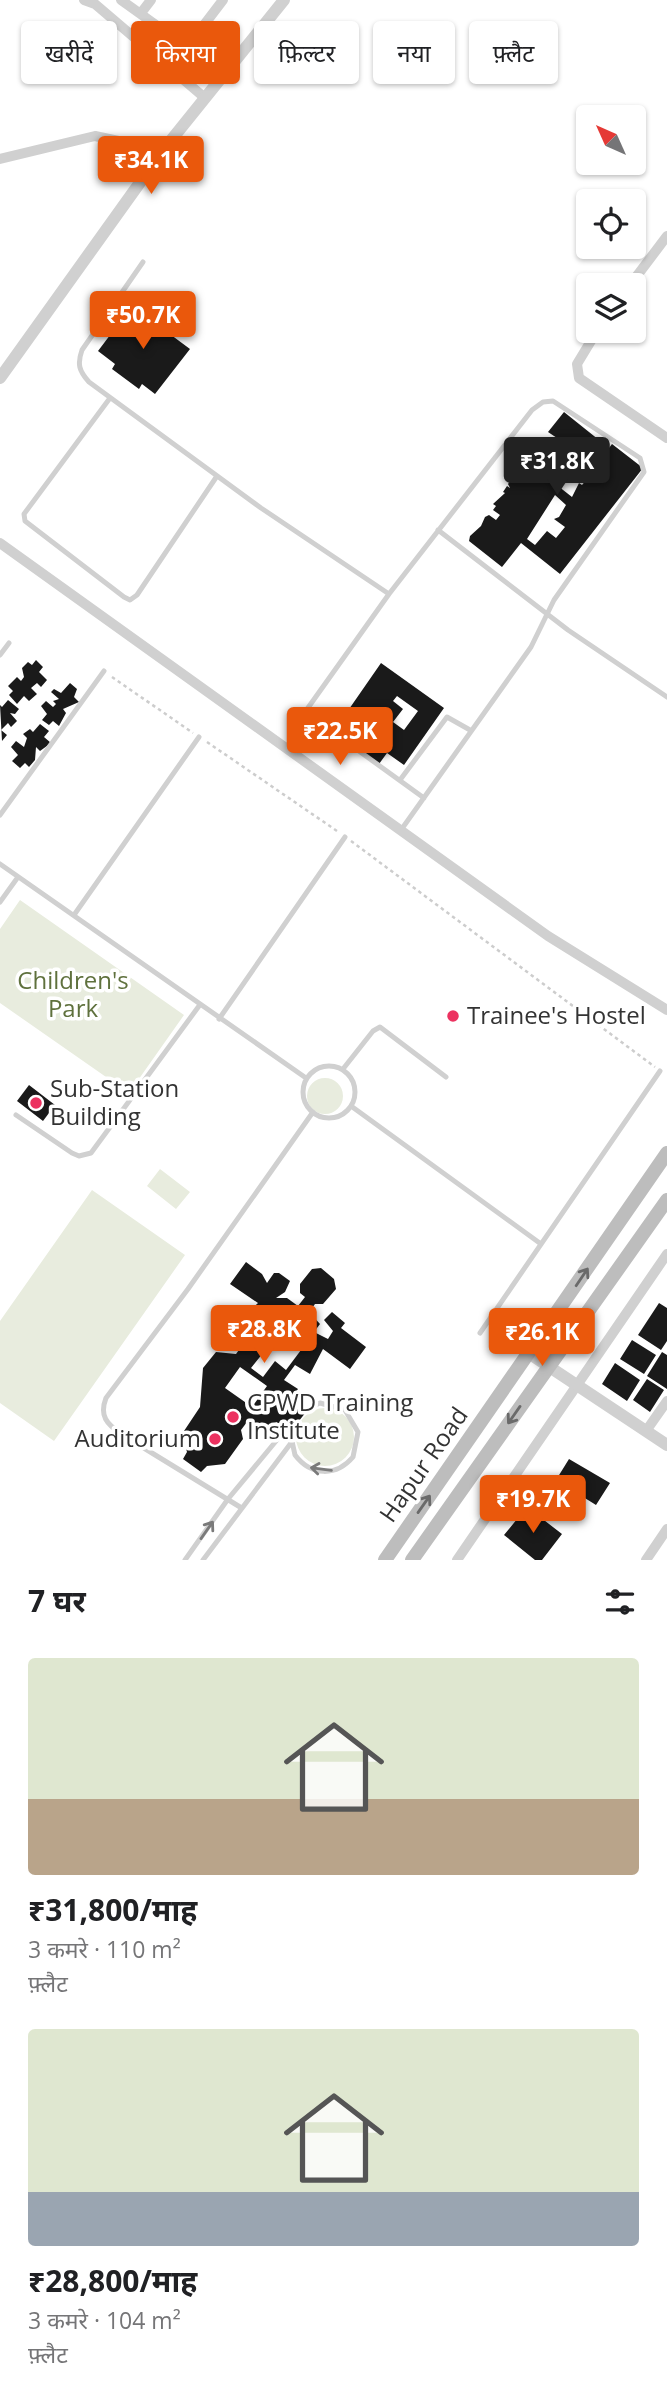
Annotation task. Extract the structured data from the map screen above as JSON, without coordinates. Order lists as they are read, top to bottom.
{
  "streets": {
    "main road": ["Hapur Road"]
  },
  "parks": ["Children's Park"],
  "places": [
    "Trainee's Hostel",
    "Sub-Station Building",
    "CPWD Training Institute",
    "Auditorium"
  ],
  "north": "top left",
  "page": {
    "chip": [
      "खरीदें",
      "किराया",
      "फ़िल्टर",
      "नया",
      "फ़्लैट"
    ],
    "price": [
      "₹34.1K",
      "₹50.7K",
      "₹31.8K",
      "₹22.5K",
      "₹28.8K",
      "₹26.1K",
      "₹19.7K"
    ],
    "heading": "7 घर",
    "list": [
      {
        "name": "₹31,800/माह",
        "note": "3 कमरे · 110 m² · फ़्लैट"
      },
      {
        "name": "₹28,800/माह",
        "note": "3 कमरे · 104 m² · फ़्लैट"
      }
    ]
  }
}
